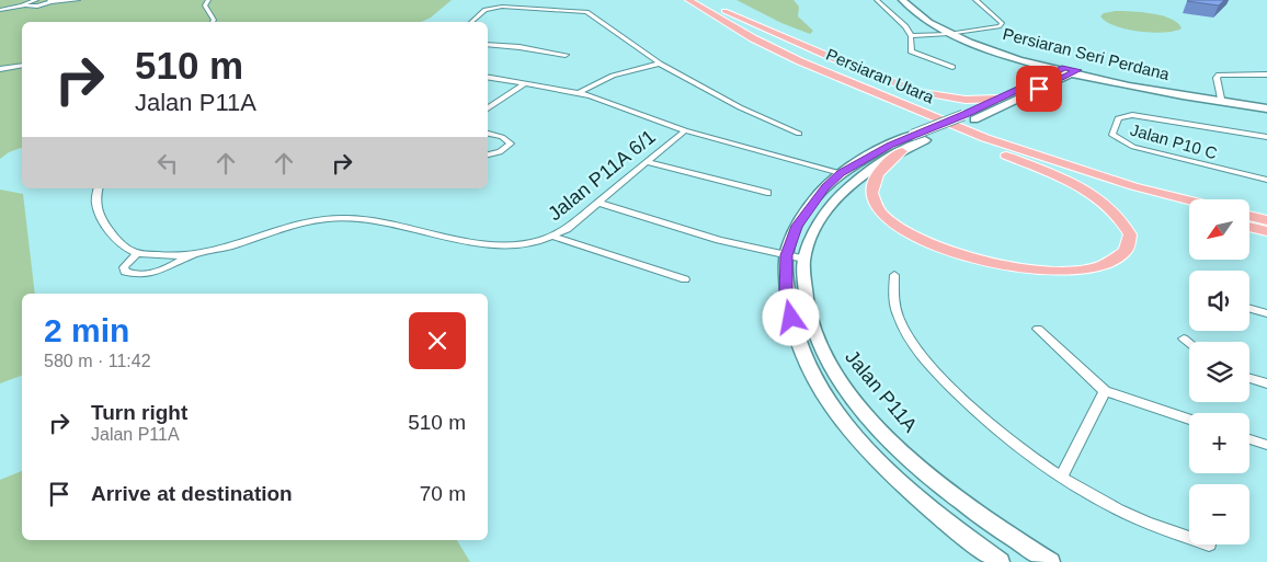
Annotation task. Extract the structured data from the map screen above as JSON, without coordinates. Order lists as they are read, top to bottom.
{
  "streets": {
    "main road": ["Persiaran Utara"],
    "street": [
      "Persiaran Seri Perdana",
      "Jalan P10 C",
      "Jalan P11A 6/1",
      "Jalan P11A"
    ]
  },
  "crossings": [
    ["Persiaran Seri Perdana", "Jalan P11A"],
    ["Jalan P11A 6/1", "Jalan P11A"]
  ],
  "north": "bottom left",
  "page": {
    "turn": ["510 m", "Jalan P11A"],
    "map_buttons": ["+", "−"],
    "heading": ["2 min", "580 m · 11:42"],
    "list": [
      {
        "name": "Turn right",
        "note": "Jalan P11A",
        "value": "510 m"
      },
      {
        "name": "Arrive at destination",
        "value": "70 m"
      }
    ]
  }
}
